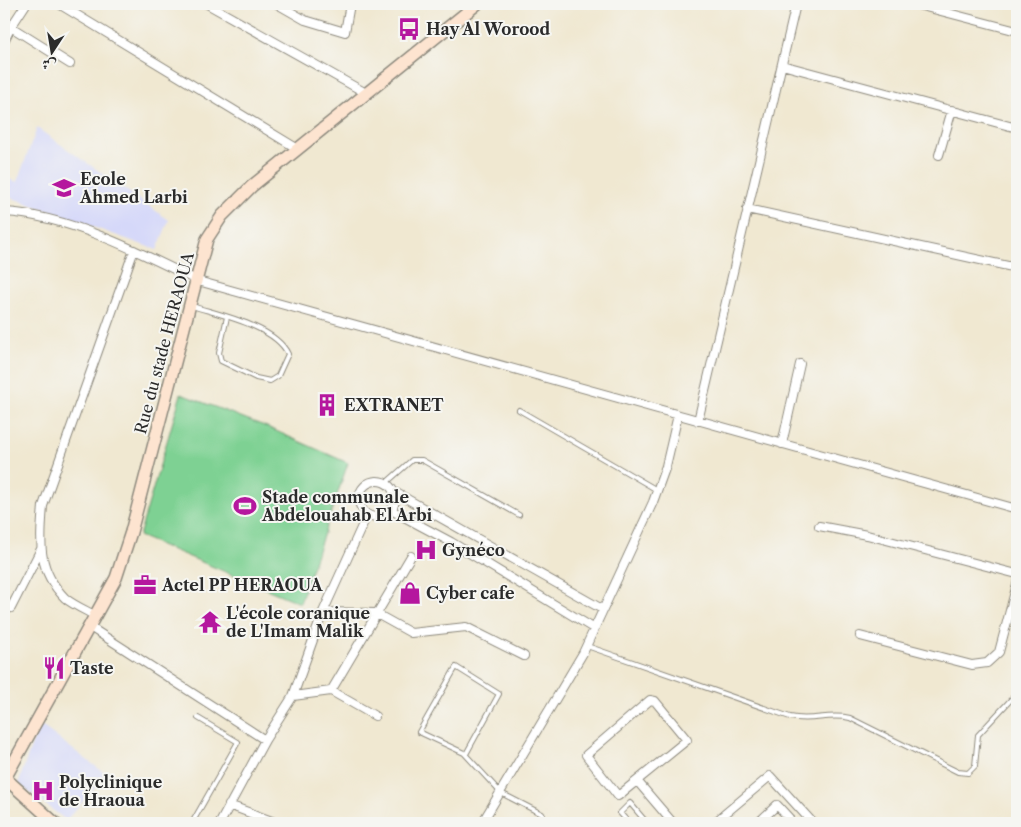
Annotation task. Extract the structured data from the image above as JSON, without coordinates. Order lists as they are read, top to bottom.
{
  "streets": {
    "street": ["Rue du stade HERAOUA"]
  },
  "places": {
    "bus stop": ["Hay Al Worood"],
    "school or university": ["Ecole Ahmed Larbi"],
    "building": ["EXTRANET"],
    "sports": ["Stade communale Abdelouahab El Arbi"],
    "hospital": ["Gynéco", "Polyclinique de Hraoua"],
    "office": ["Actel PP HERAOUA"],
    "shop": ["Cyber cafe"],
    "temple": ["L'école coranique de L'Imam Malik"],
    "restaurant": ["Taste"]
  },
  "north": "bottom"
}
